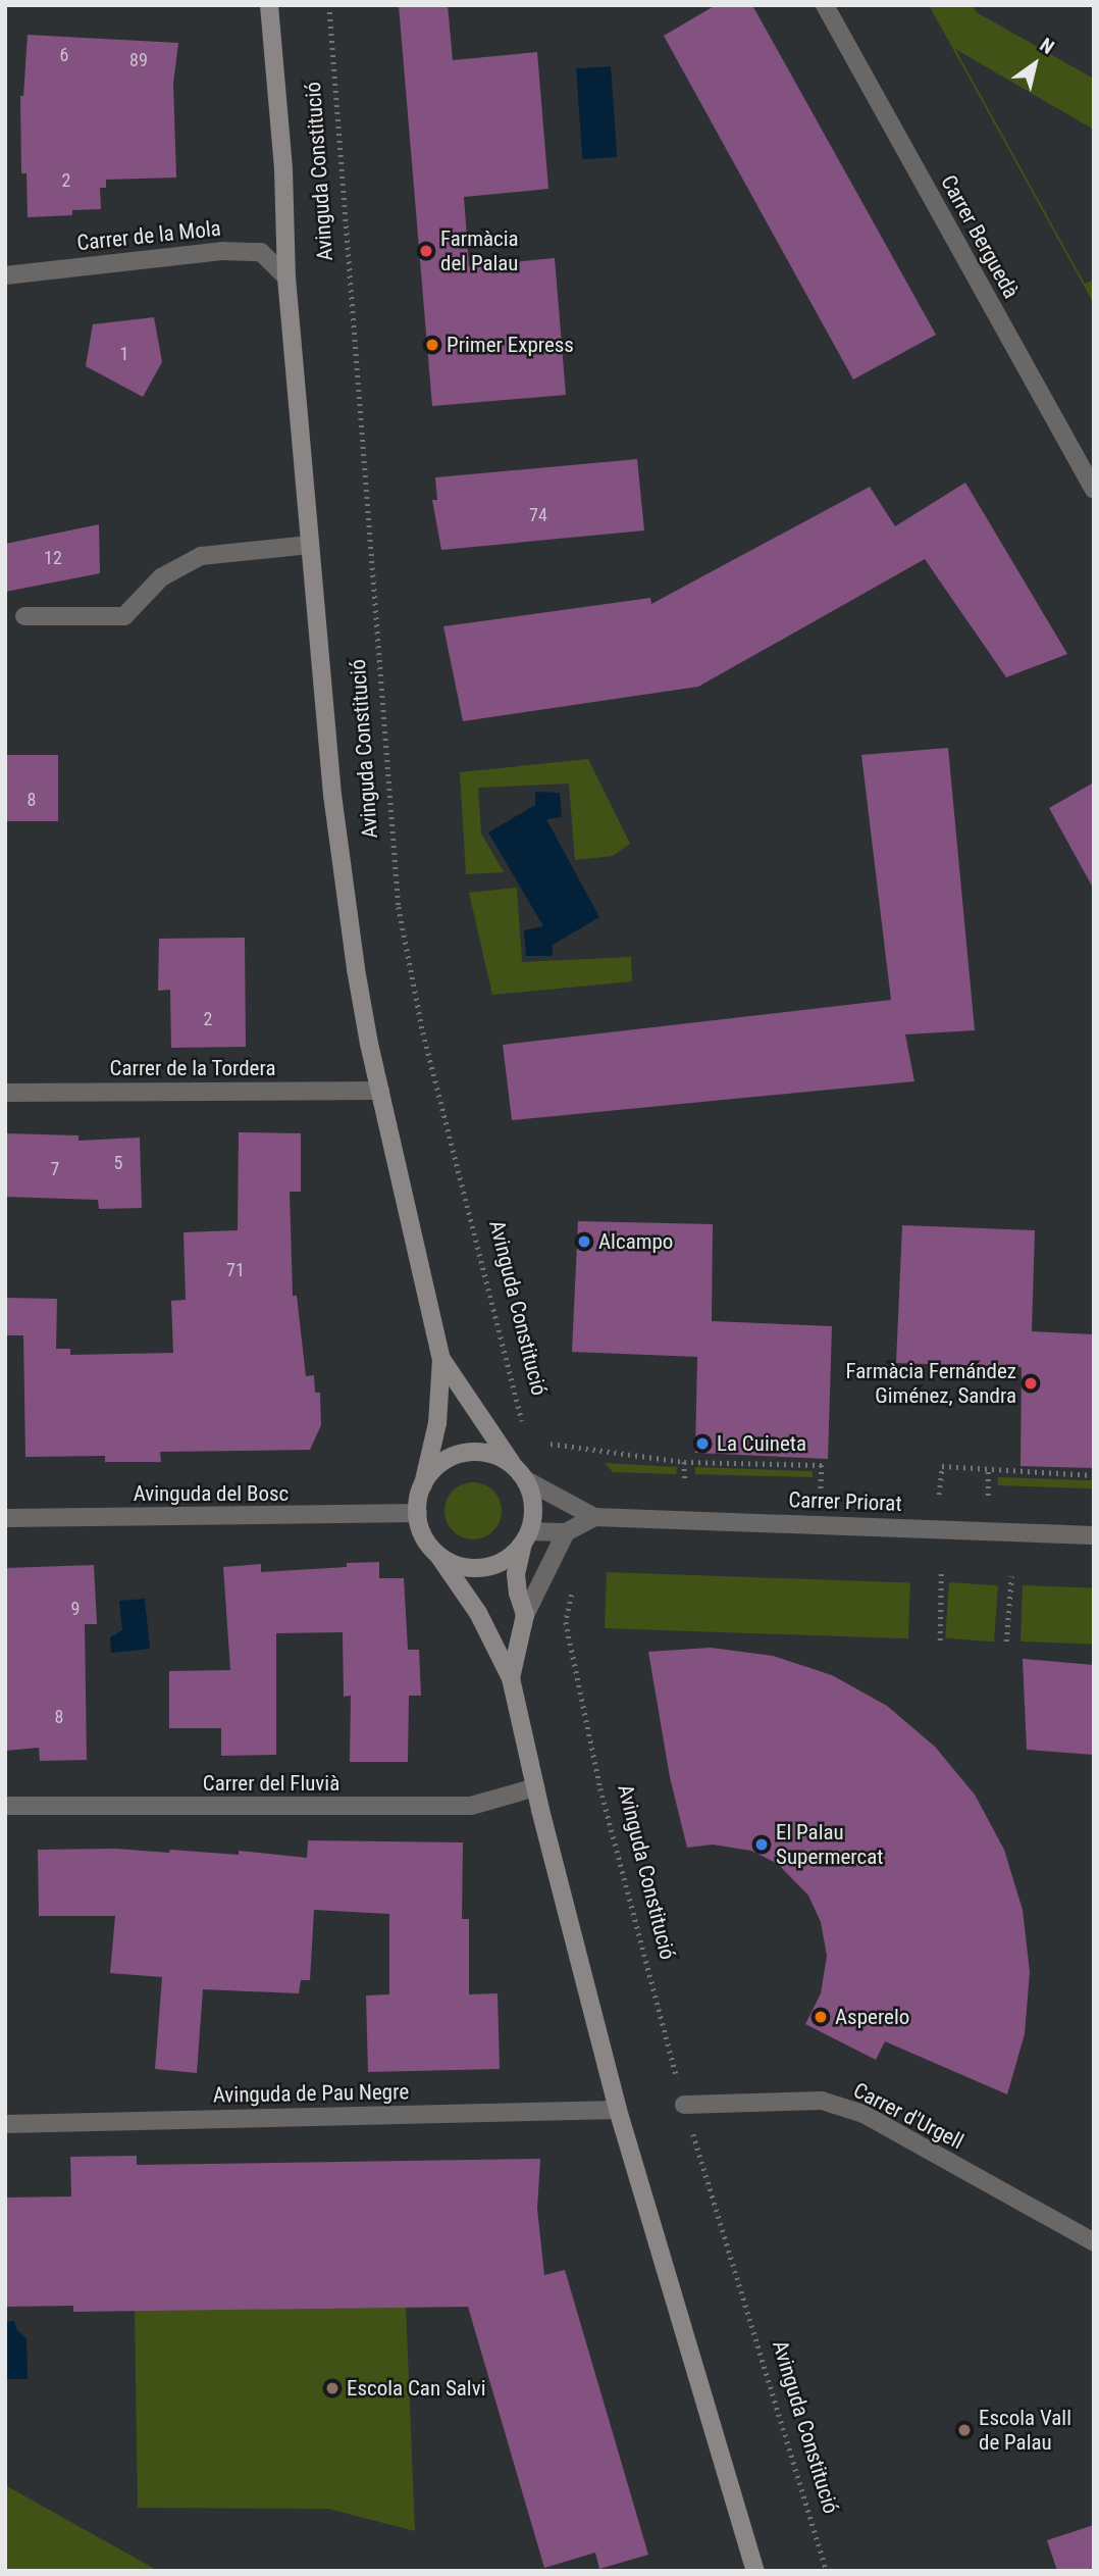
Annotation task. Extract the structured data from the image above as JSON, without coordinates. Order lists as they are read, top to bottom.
{
  "streets": {
    "street": [
      "Avinguda Constitució",
      "Carrer de la Mola",
      "Carrer Berguedà",
      "Carrer de la Tordera",
      "Avinguda del Bosc",
      "Carrer Priorat",
      "Carrer del Fluvià",
      "Avinguda de Pau Negre",
      "Carrer d'Urgell"
    ]
  },
  "crossings": [
    ["Avinguda Constitució", "Carrer de la Mola"],
    ["Avinguda Constitució", "Carrer de la Tordera"],
    ["Avinguda Constitució", "Avinguda del Bosc"],
    ["Avinguda Constitució", "Carrer Priorat"],
    ["Avinguda Constitució", "Carrer d'Urgell"],
    ["Avinguda del Bosc", "Carrer Priorat"]
  ],
  "places": [
    "Farmàcia del Palau",
    "Primer Express",
    "Alcampo",
    "Farmàcia Fernández Giménez, Sandra",
    "La Cuineta",
    "El Palau Supermercat",
    "Asperelo",
    "Escola Can Salvi",
    "Escola Vall de Palau"
  ],
  "house_numbers": [
    "6",
    "89",
    "2",
    "1",
    "74",
    "12",
    "8",
    "2",
    "5",
    "7",
    "71",
    "9",
    "8"
  ],
  "north": "top right"
}
